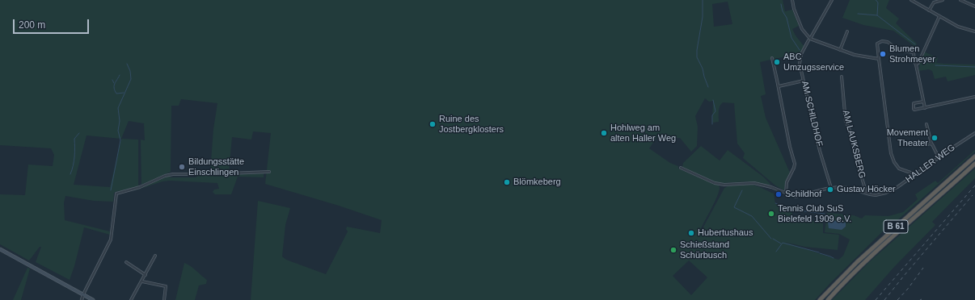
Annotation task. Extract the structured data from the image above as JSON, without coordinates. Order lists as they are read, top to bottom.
{
  "streets": {
    "highway": ["B 61"],
    "street": ["AM SCHILDHOF", "AM LAUKSBERG", "HALLER WEG"]
  },
  "crossings": [
    ["AM SCHILDHOF", "HALLER WEG"],
    ["AM LAUKSBERG", "HALLER WEG"]
  ],
  "places": [
    "Blumen Strohmeyer",
    "ABC Umzugsservice",
    "Ruine des Jostbergklosters",
    "Hohlweg am alten Haller Weg",
    "Movement Theater",
    "Bildungsstätte Einschlingen",
    "Blömkeberg",
    "Gustav Höcker",
    "Schildhof",
    "Tennis Club SuS Bielefeld 1909 e.V.",
    "Hubertushaus",
    "Schießstand Schürbusch"
  ],
  "scale_bar": "200 m"
}
